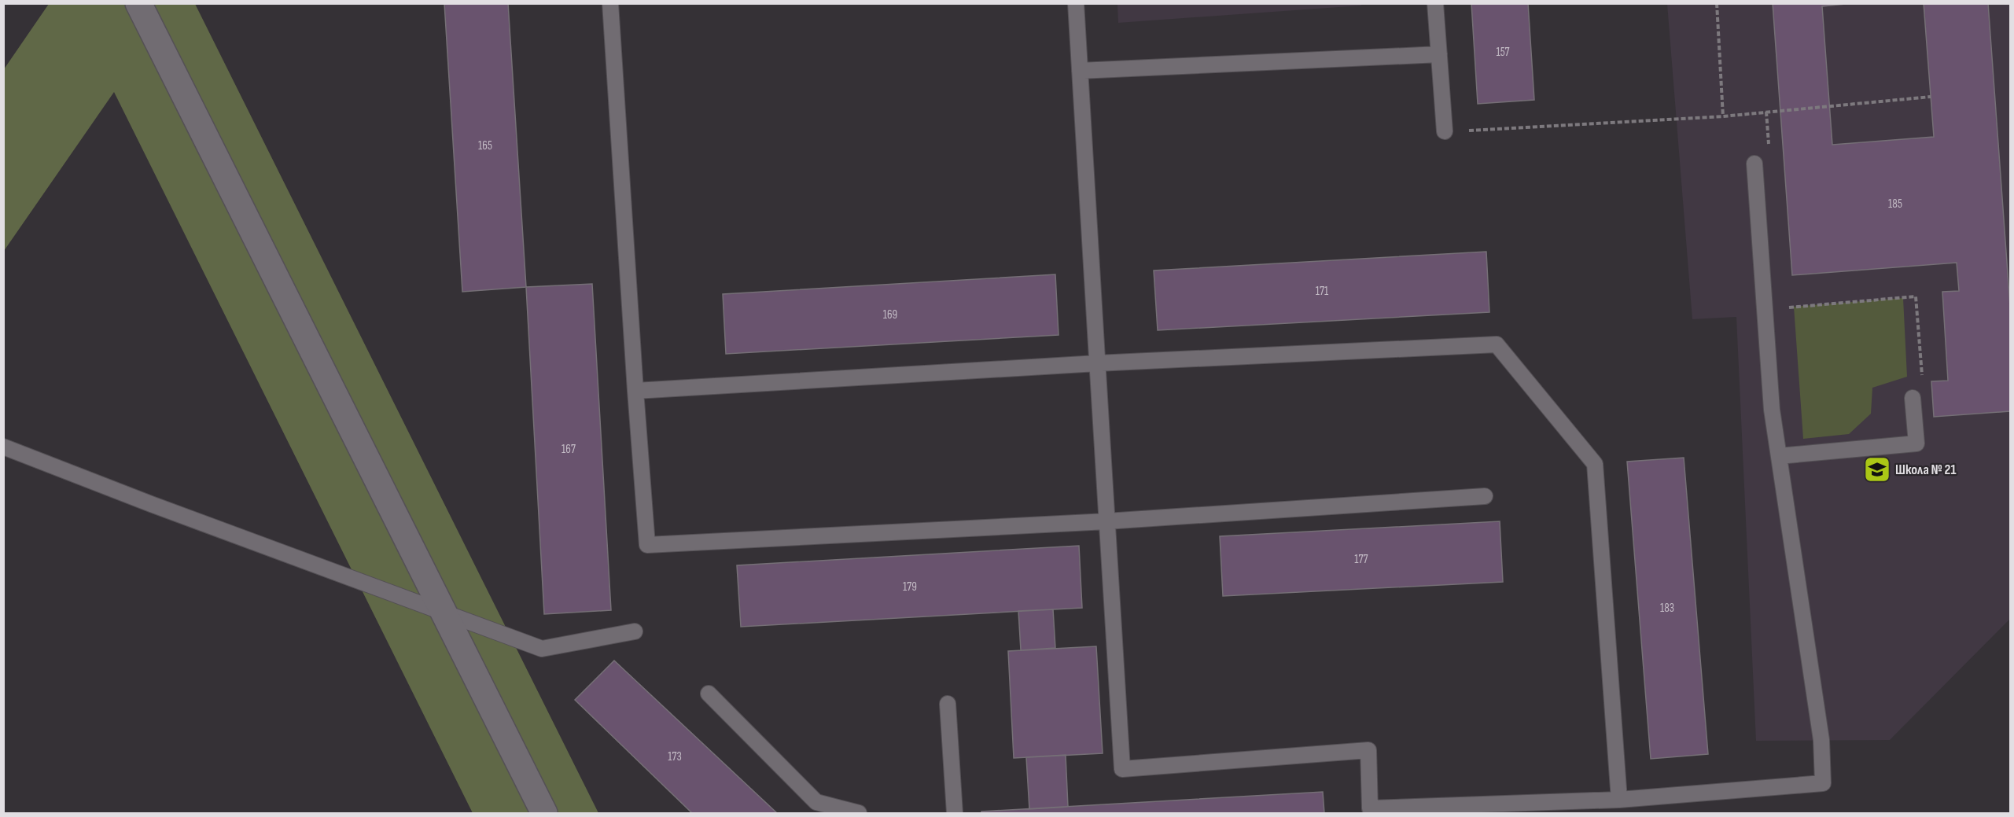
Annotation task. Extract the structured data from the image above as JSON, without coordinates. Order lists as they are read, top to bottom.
{
  "places": {
    "school or university": ["Школа № 21"]
  },
  "house_numbers": [
    "157",
    "165",
    "185",
    "171",
    "169",
    "167",
    "177",
    "179",
    "183",
    "173"
  ]
}
